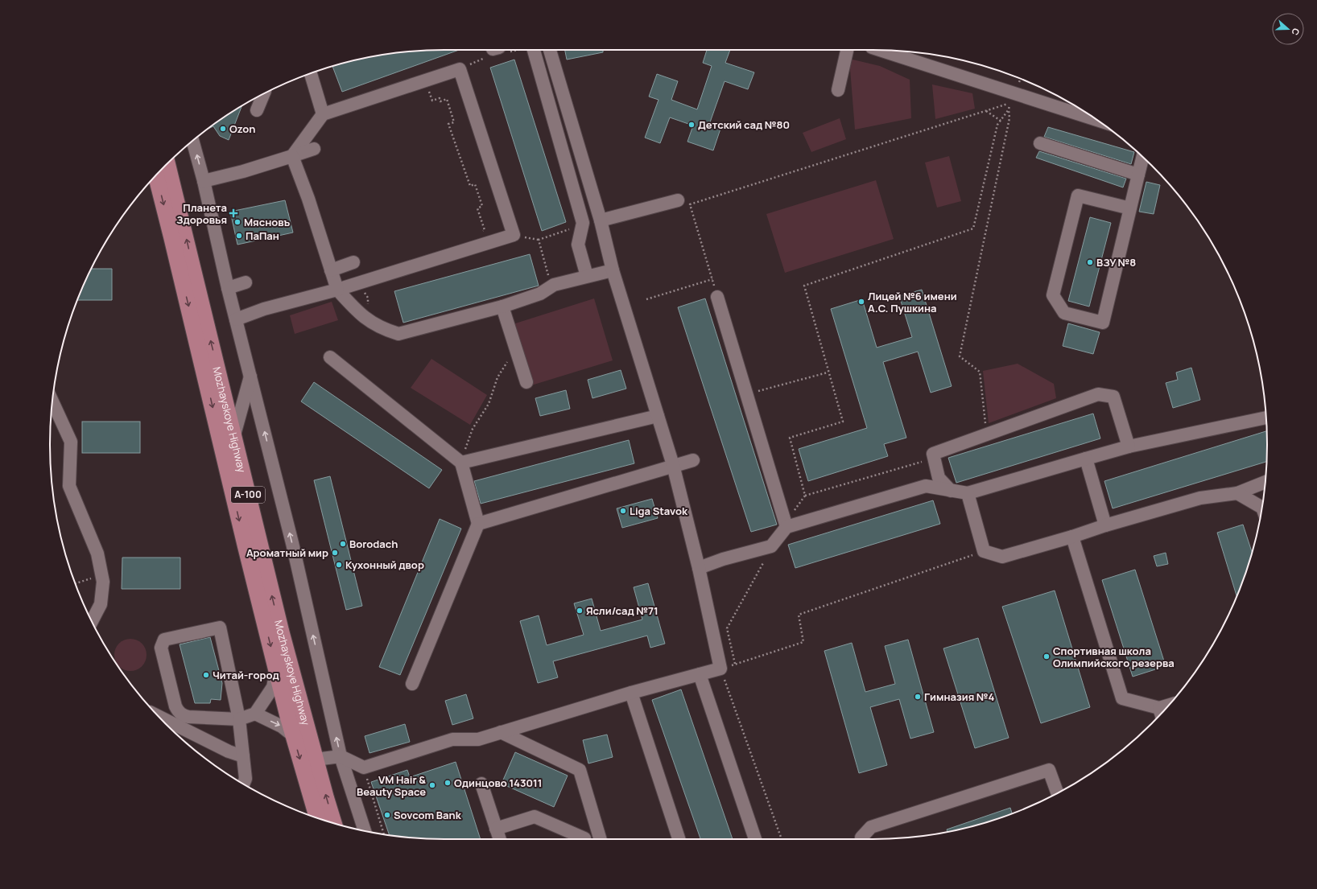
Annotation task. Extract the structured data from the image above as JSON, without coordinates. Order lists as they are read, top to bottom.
{
  "streets": {
    "main road": ["Mozhayskoye Highway", "А-100"]
  },
  "places": {
    "other": [
      "Детский сад №80",
      "Ozon",
      "Мясновъ",
      "ПаПан",
      "ВЗУ №8",
      "Лицей №6 имени А.С. Пушкина",
      "Liga Stavok",
      "Borodach",
      "Ароматный мир",
      "Кухонный двор",
      "Ясли/сад №71",
      "Спортивная школа Олимпийского резерва",
      "Читай-город",
      "Гимназия №4",
      "Одинцово 143011",
      "VM Hair & Beauty Space",
      "Sovcom Bank"
    ],
    "health": ["Планета Здоровья"]
  },
  "north": "right"
}
